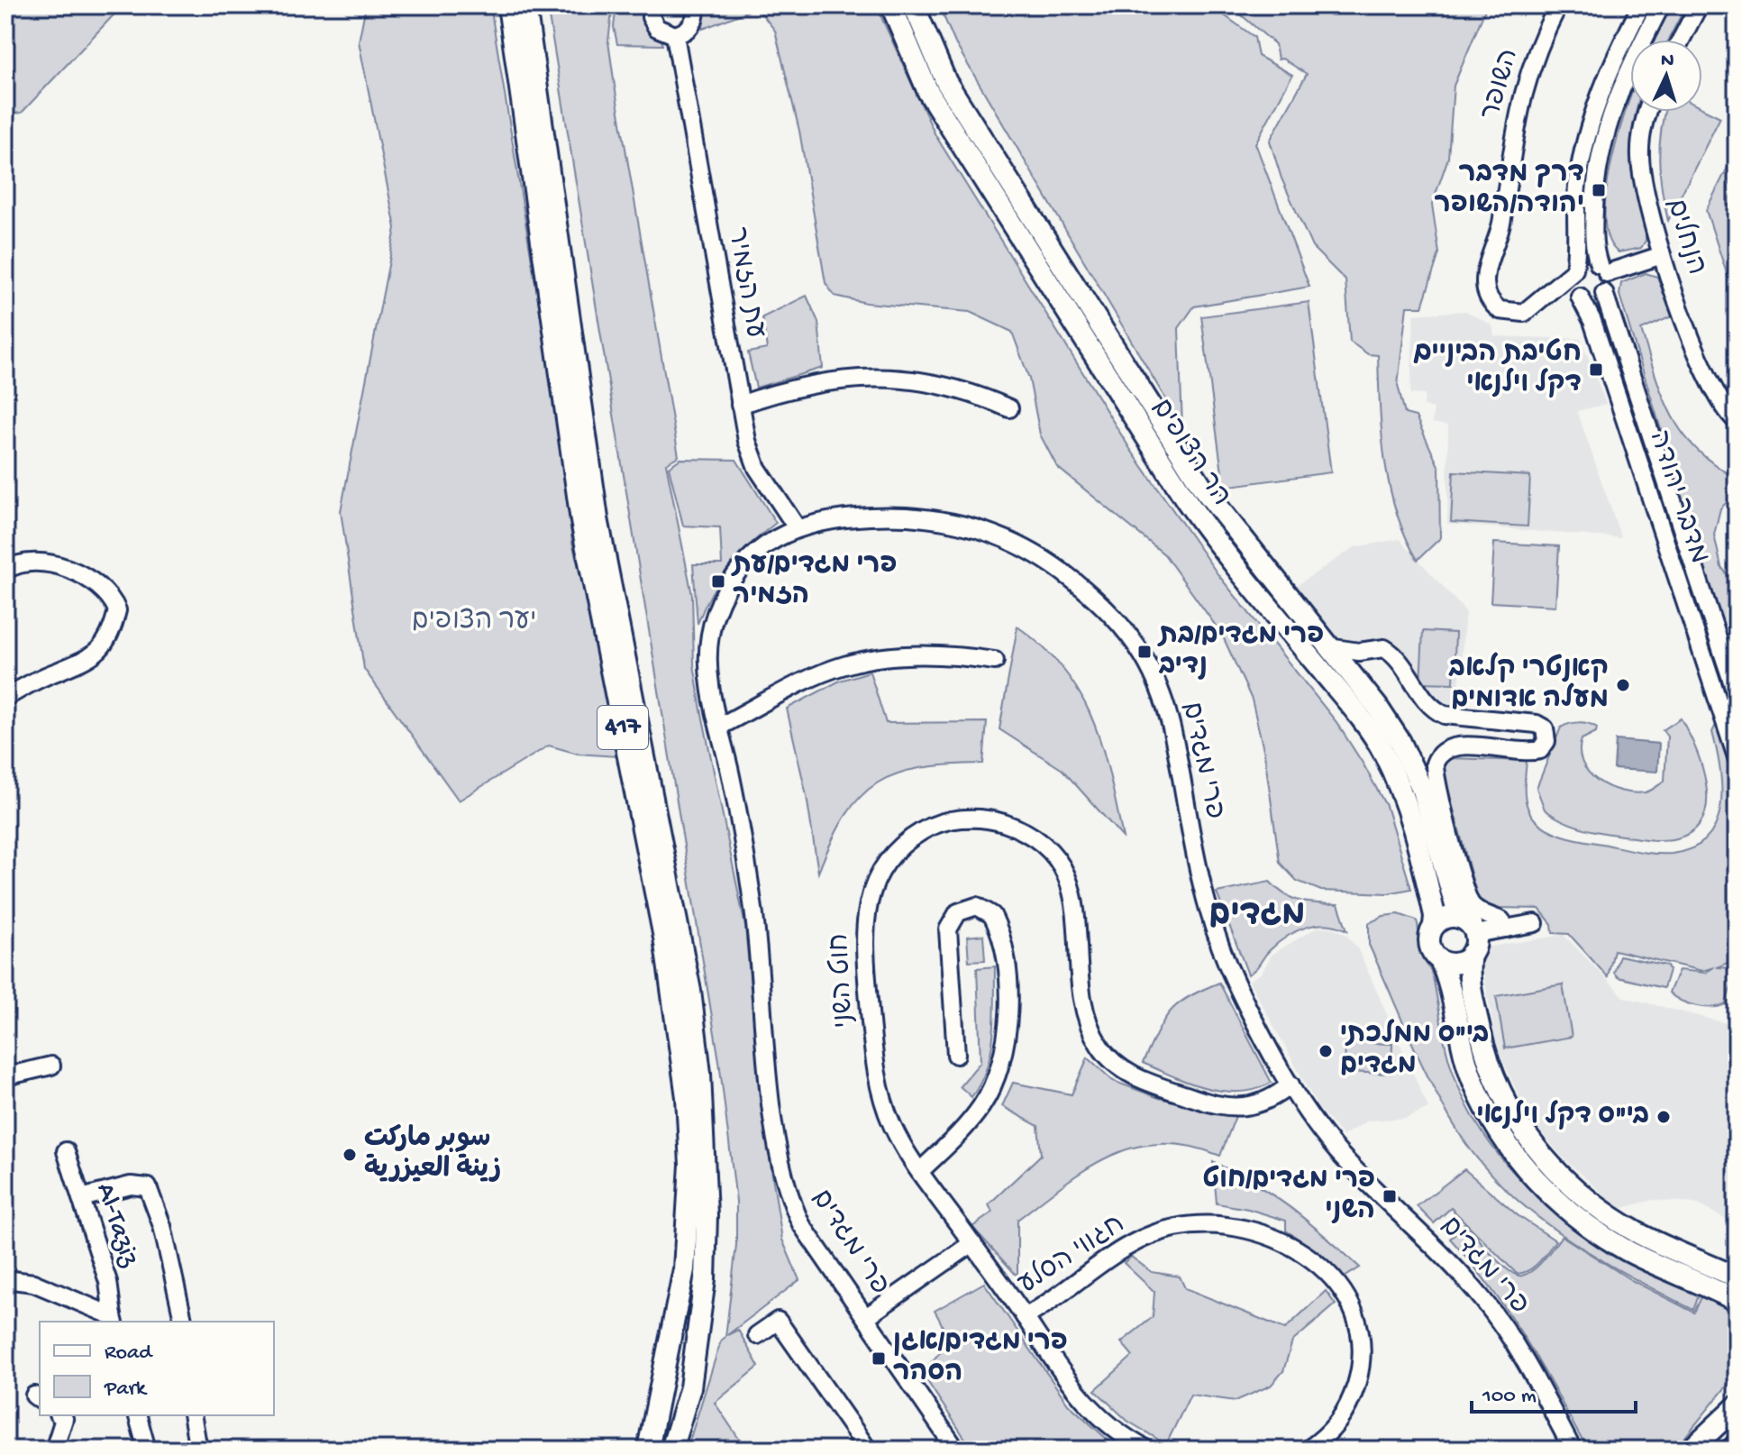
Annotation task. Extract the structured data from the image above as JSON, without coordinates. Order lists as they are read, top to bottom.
{
  "streets": {
    "main road": ["הר הצופים", "417"],
    "street": [
      "השופר",
      "הנחלים",
      "עת הזמיר",
      "מדבר יהודה",
      "פרי מגדים",
      "חוט השני",
      "Al-Taziz",
      "חגווי הסלע"
    ]
  },
  "crossings": [
    ["השופר", "מדבר יהודה"],
    ["עת הזמיר", "פרי מגדים"],
    ["פרי מגדים", "חוט השני"],
    ["חוט השני", "חגווי הסלע"]
  ],
  "districts": ["מגדים"],
  "parks": ["יער הצופים"],
  "places": {
    "transit": [
      "דרך מדבר יהודה/השופר",
      "חטיבת הביניים דקל וילנאי",
      "פרי מגדים/עת הזמיר",
      "פרי מגדים/בת נדיב",
      "פרי מגדים/חוט השני",
      "פרי מגדים/אגן הסהר"
    ],
    "other": [
      "קאנטרי קלאב מעלה אדומים",
      "בי\"ס ממלכתי מגדים",
      "בי\"ס דקל וילנאי",
      "سوبر ماركت زينة العيزرية"
    ]
  },
  "legend": ["Road", "Park"],
  "scale_bar": "100 m",
  "north": "top"
}
